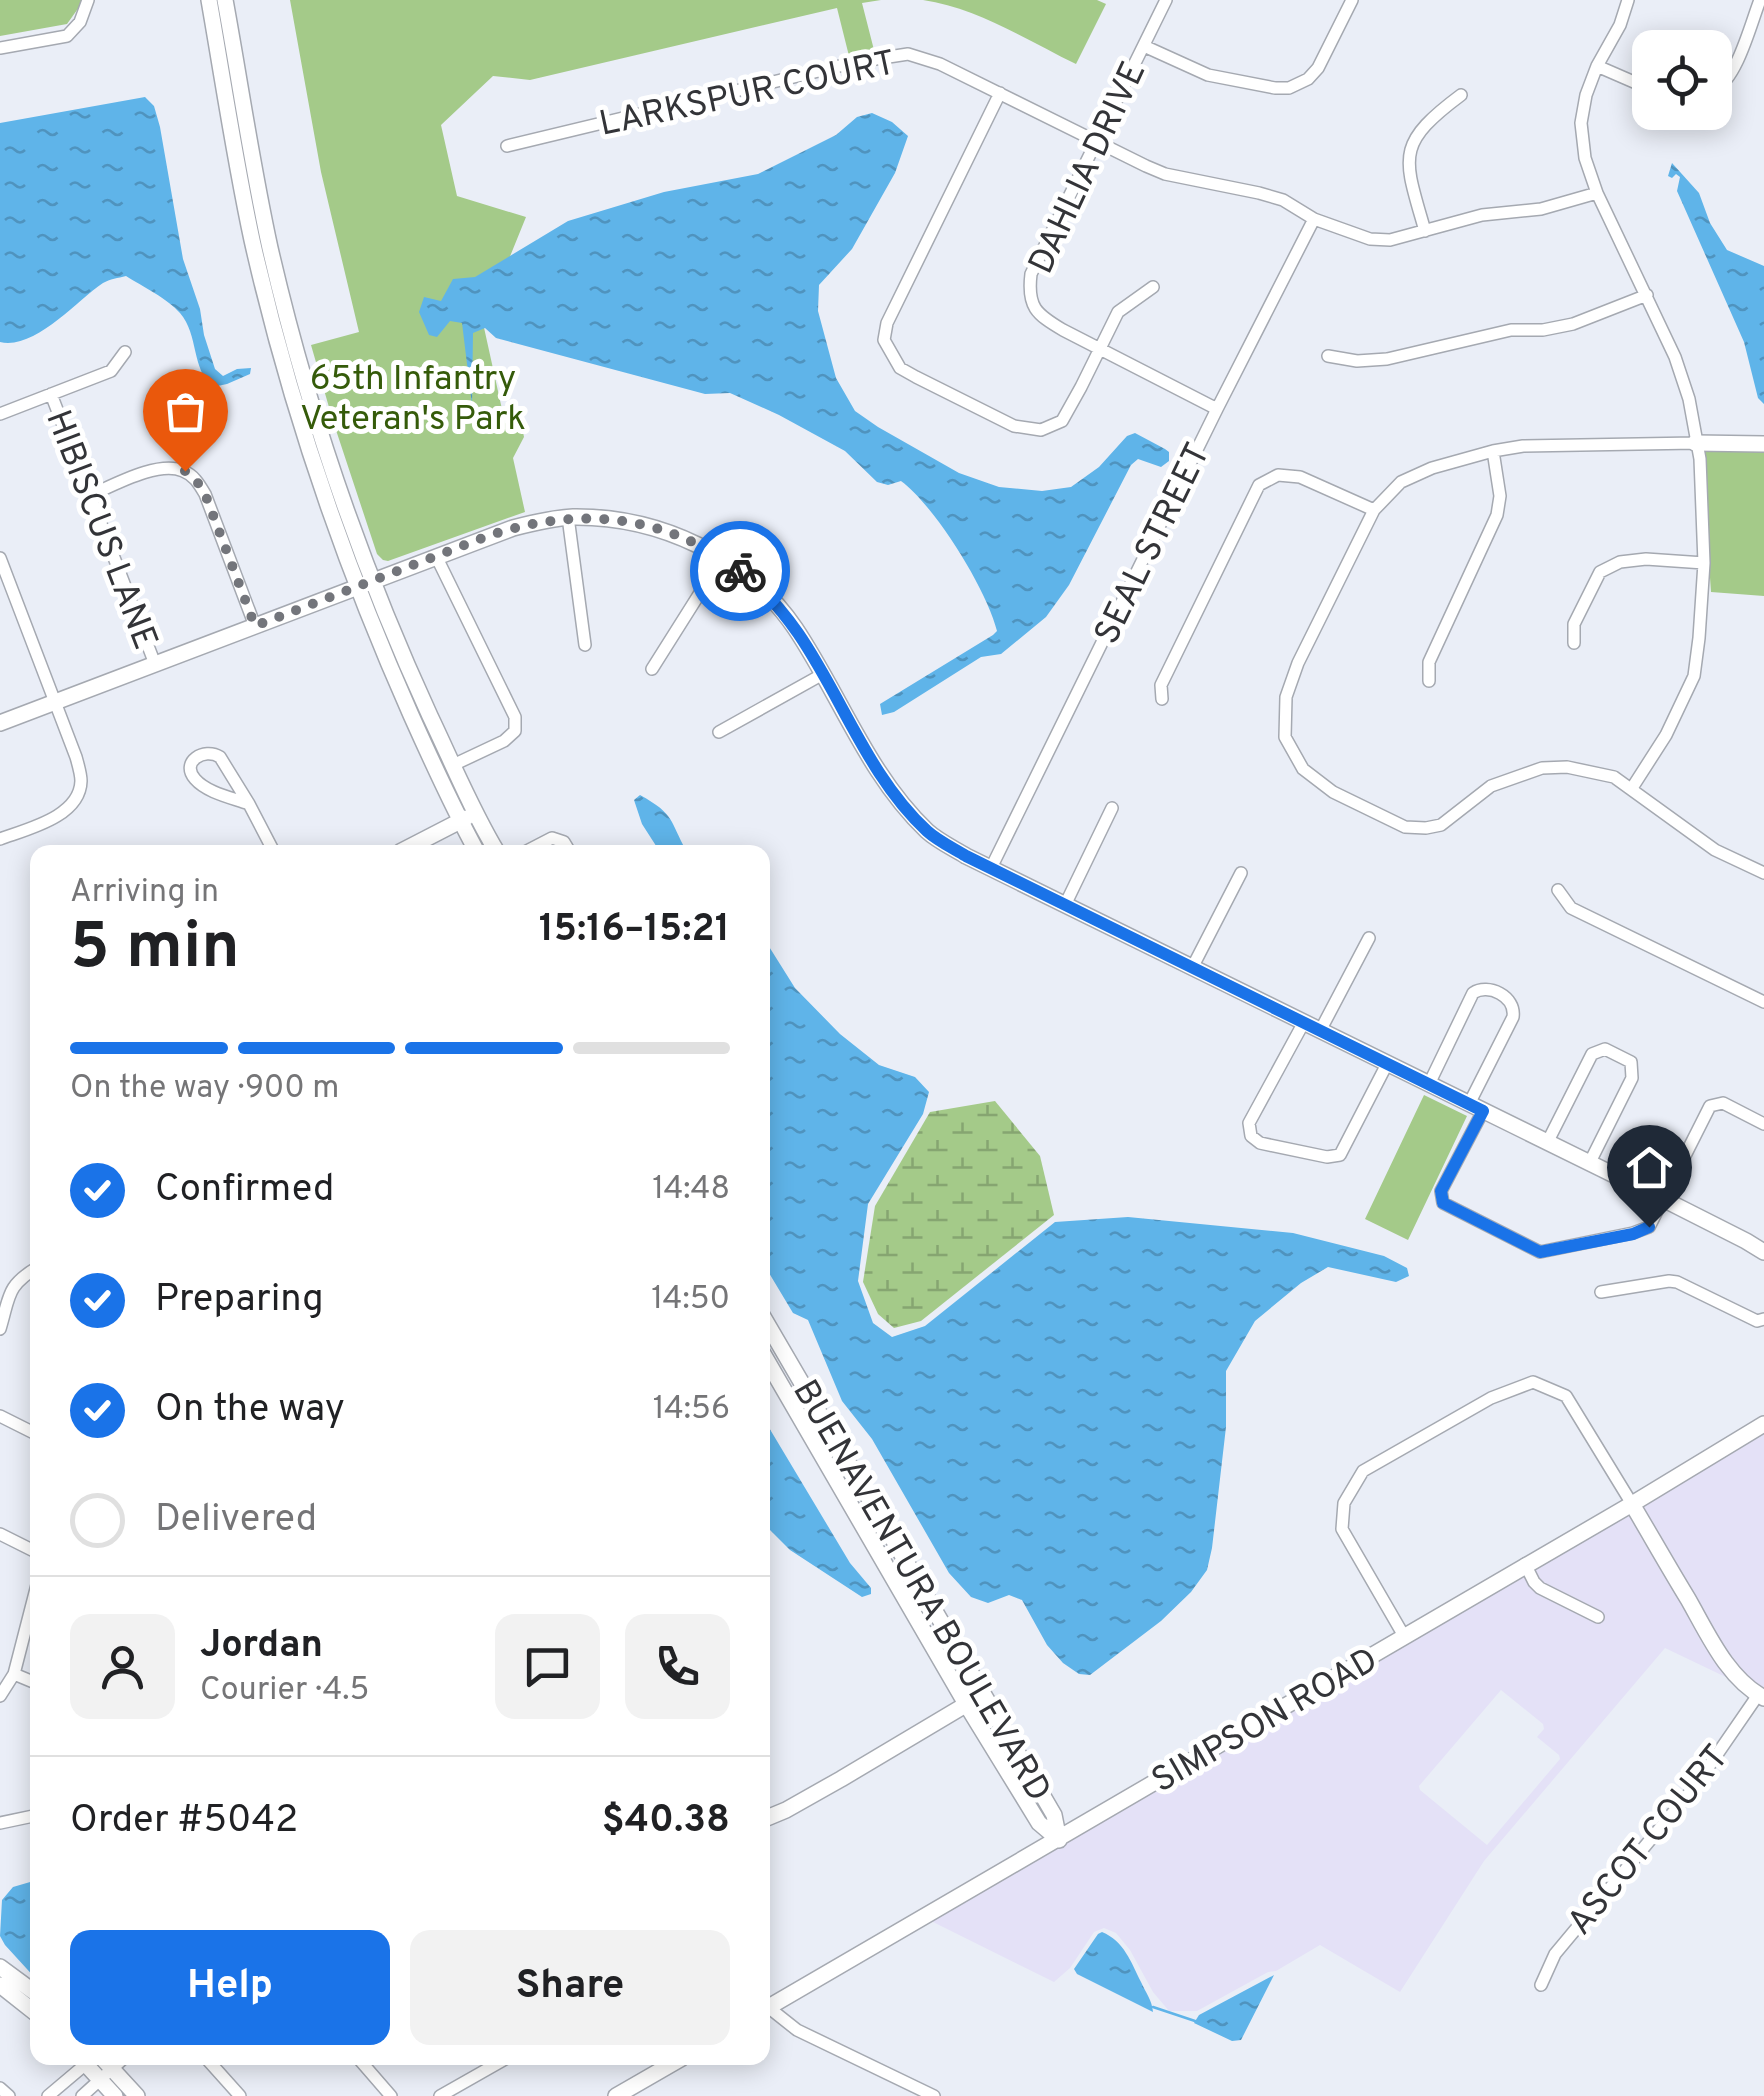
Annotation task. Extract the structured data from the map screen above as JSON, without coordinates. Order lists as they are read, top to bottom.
{
  "streets": {
    "main road": ["BUENAVENTURA BOULEVARD", "SIMPSON ROAD"],
    "street": [
      "LARKSPUR COURT",
      "DAHLIA DRIVE",
      "HIBISCUS LANE",
      "SEAL STREET",
      "ASCOT COURT"
    ]
  },
  "crossings": [
    ["LARKSPUR COURT", "DAHLIA DRIVE"],
    ["LARKSPUR COURT", "SEAL STREET"],
    ["DAHLIA DRIVE", "SEAL STREET"],
    ["BUENAVENTURA BOULEVARD", "SIMPSON ROAD"]
  ],
  "parks": ["65th Infantry Veteran's Park"],
  "page": {
    "heading": ["5 min", "Arriving in", "15:16–15:21"],
    "panel": [
      "Jordan",
      "Courier · 4.5",
      "Order #5042",
      "$40.38"
    ],
    "bar": "On the way · 900 m",
    "list": [
      ["Confirmed", "14:48"],
      ["Preparing", "14:50"],
      ["On the way", "14:56"],
      "Delivered"
    ],
    "buttons": ["Help", "Share"]
  }
}
